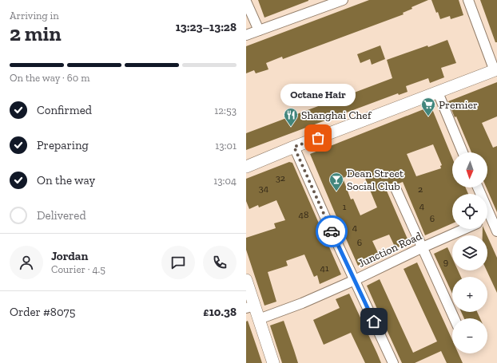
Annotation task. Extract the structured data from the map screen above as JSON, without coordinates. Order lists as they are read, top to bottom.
{
  "streets": {
    "street": ["Junction Road"]
  },
  "places": {
    "supermarket": ["Premier"],
    "restaurant": ["Shanghai Chef"],
    "other": ["Octane Hair"],
    "bar": ["Dean Street Social Club"]
  },
  "house_numbers": [
    "32",
    "34",
    "2",
    "4",
    "1",
    "48",
    "6",
    "4",
    "6",
    "9",
    "41"
  ],
  "north": "bottom",
  "page": {
    "heading": ["2 min", "Arriving in", "13:23–13:28"],
    "panel": [
      "Jordan",
      "Courier · 4.5",
      "Order #8075",
      "£10.38"
    ],
    "bar": "On the way · 60 m",
    "bubble": "Octane Hair",
    "list": [
      ["Confirmed", "12:53"],
      ["Preparing", "13:01"],
      ["On the way", "13:04"],
      "Delivered"
    ],
    "map_buttons": ["+", "−"]
  }
}
